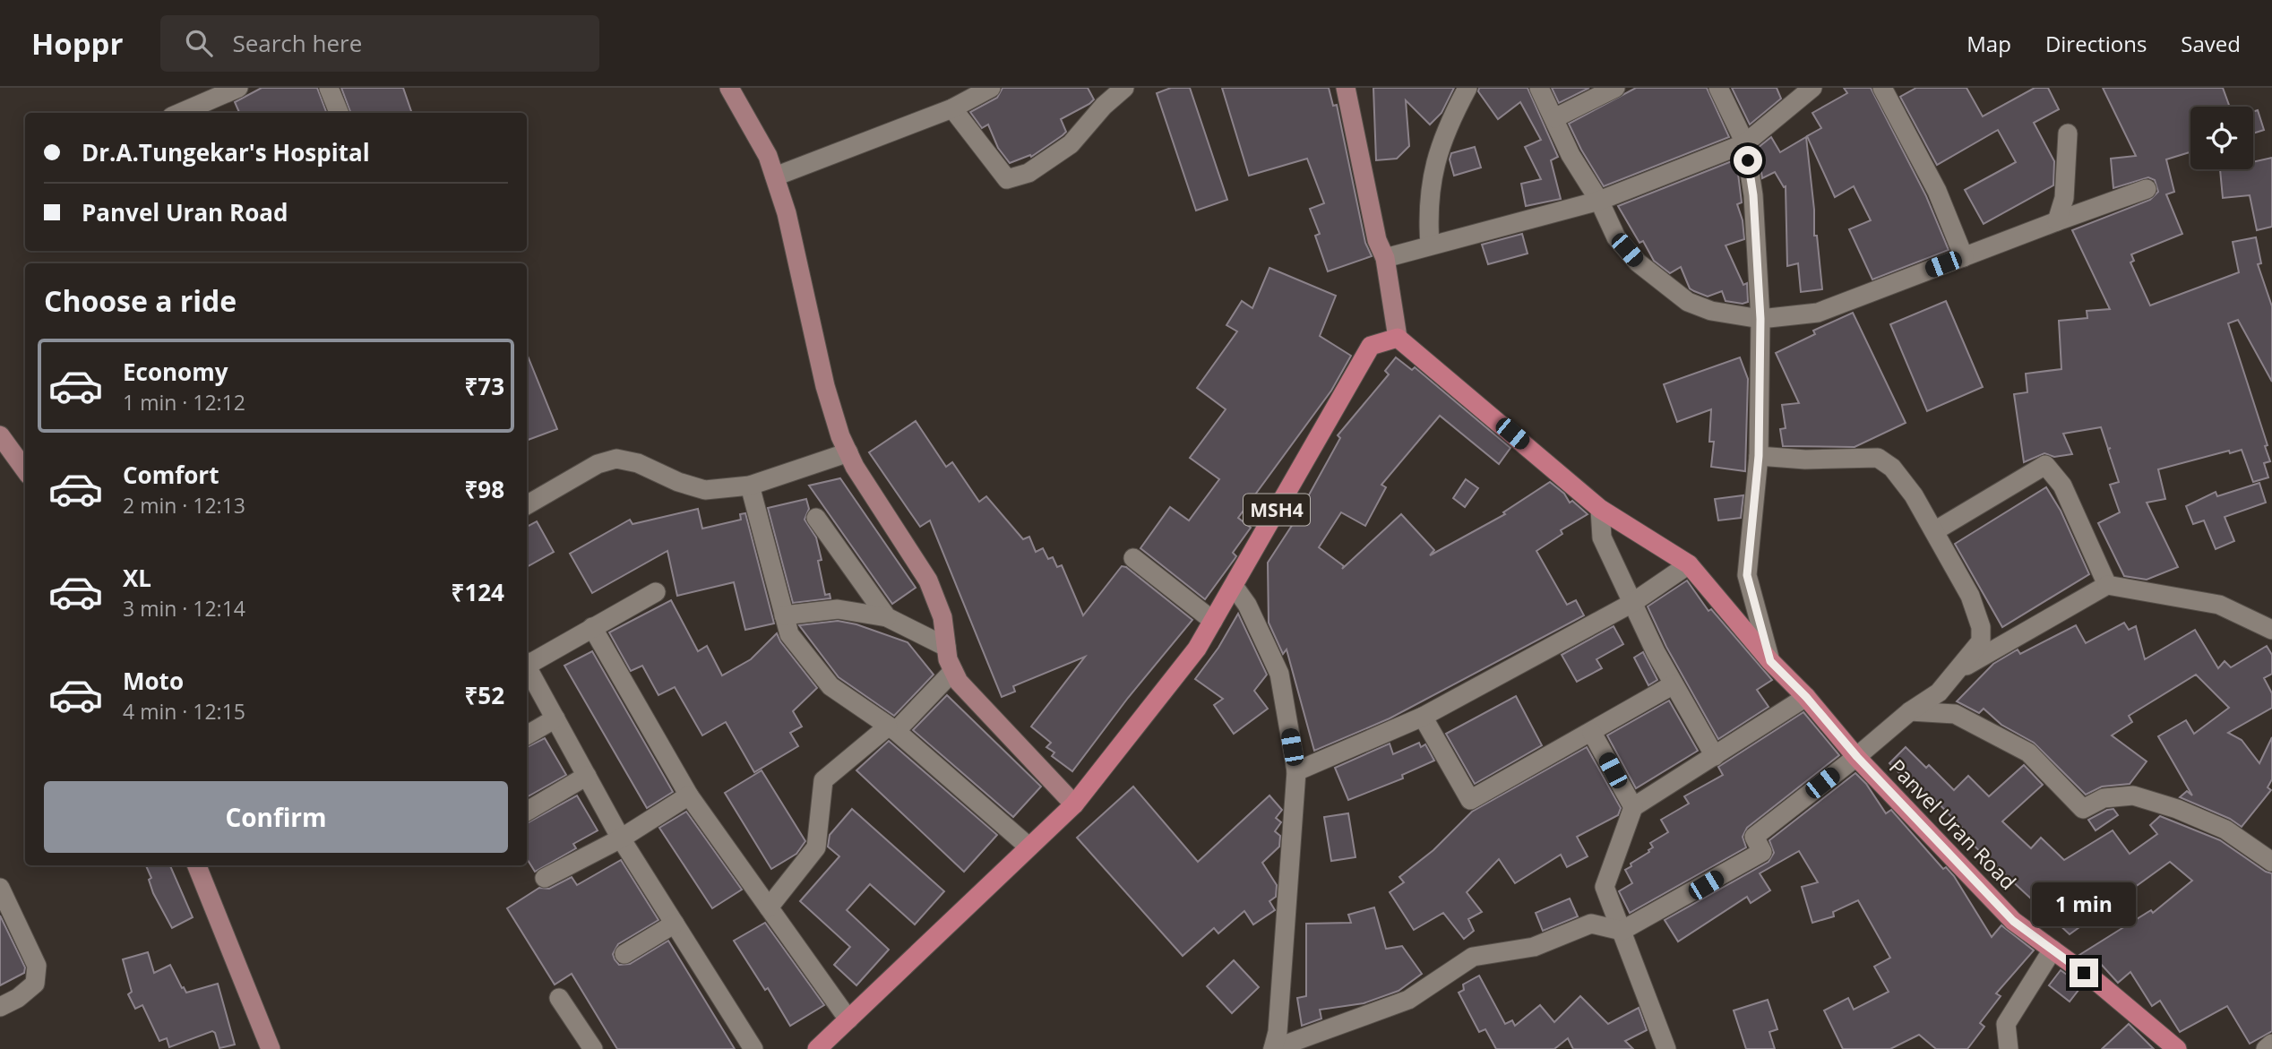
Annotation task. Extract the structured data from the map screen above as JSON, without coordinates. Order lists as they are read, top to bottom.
{
  "streets": {
    "main road": ["MSH4", "Panvel Uran Road"]
  },
  "crossings": [
    ["MSH4", "Panvel Uran Road"]
  ],
  "page": {
    "header": "Hoppr",
    "search": "Search here",
    "nav": ["Map", "Directions", "Saved"],
    "banner": ["Dr.A.Tungekar's Hospital", "Panvel Uran Road"],
    "heading": "Choose a ride",
    "list": [
      {
        "name": "Economy",
        "note": "1 min · 12:12",
        "value": "₹73"
      },
      {
        "name": "Comfort",
        "note": "2 min · 12:13",
        "value": "₹98"
      },
      {
        "name": "XL",
        "note": "3 min · 12:14",
        "value": "₹124"
      },
      {
        "name": "Moto",
        "note": "4 min · 12:15",
        "value": "₹52"
      }
    ],
    "buttons": "Confirm",
    "bubble": "1 min"
  }
}
